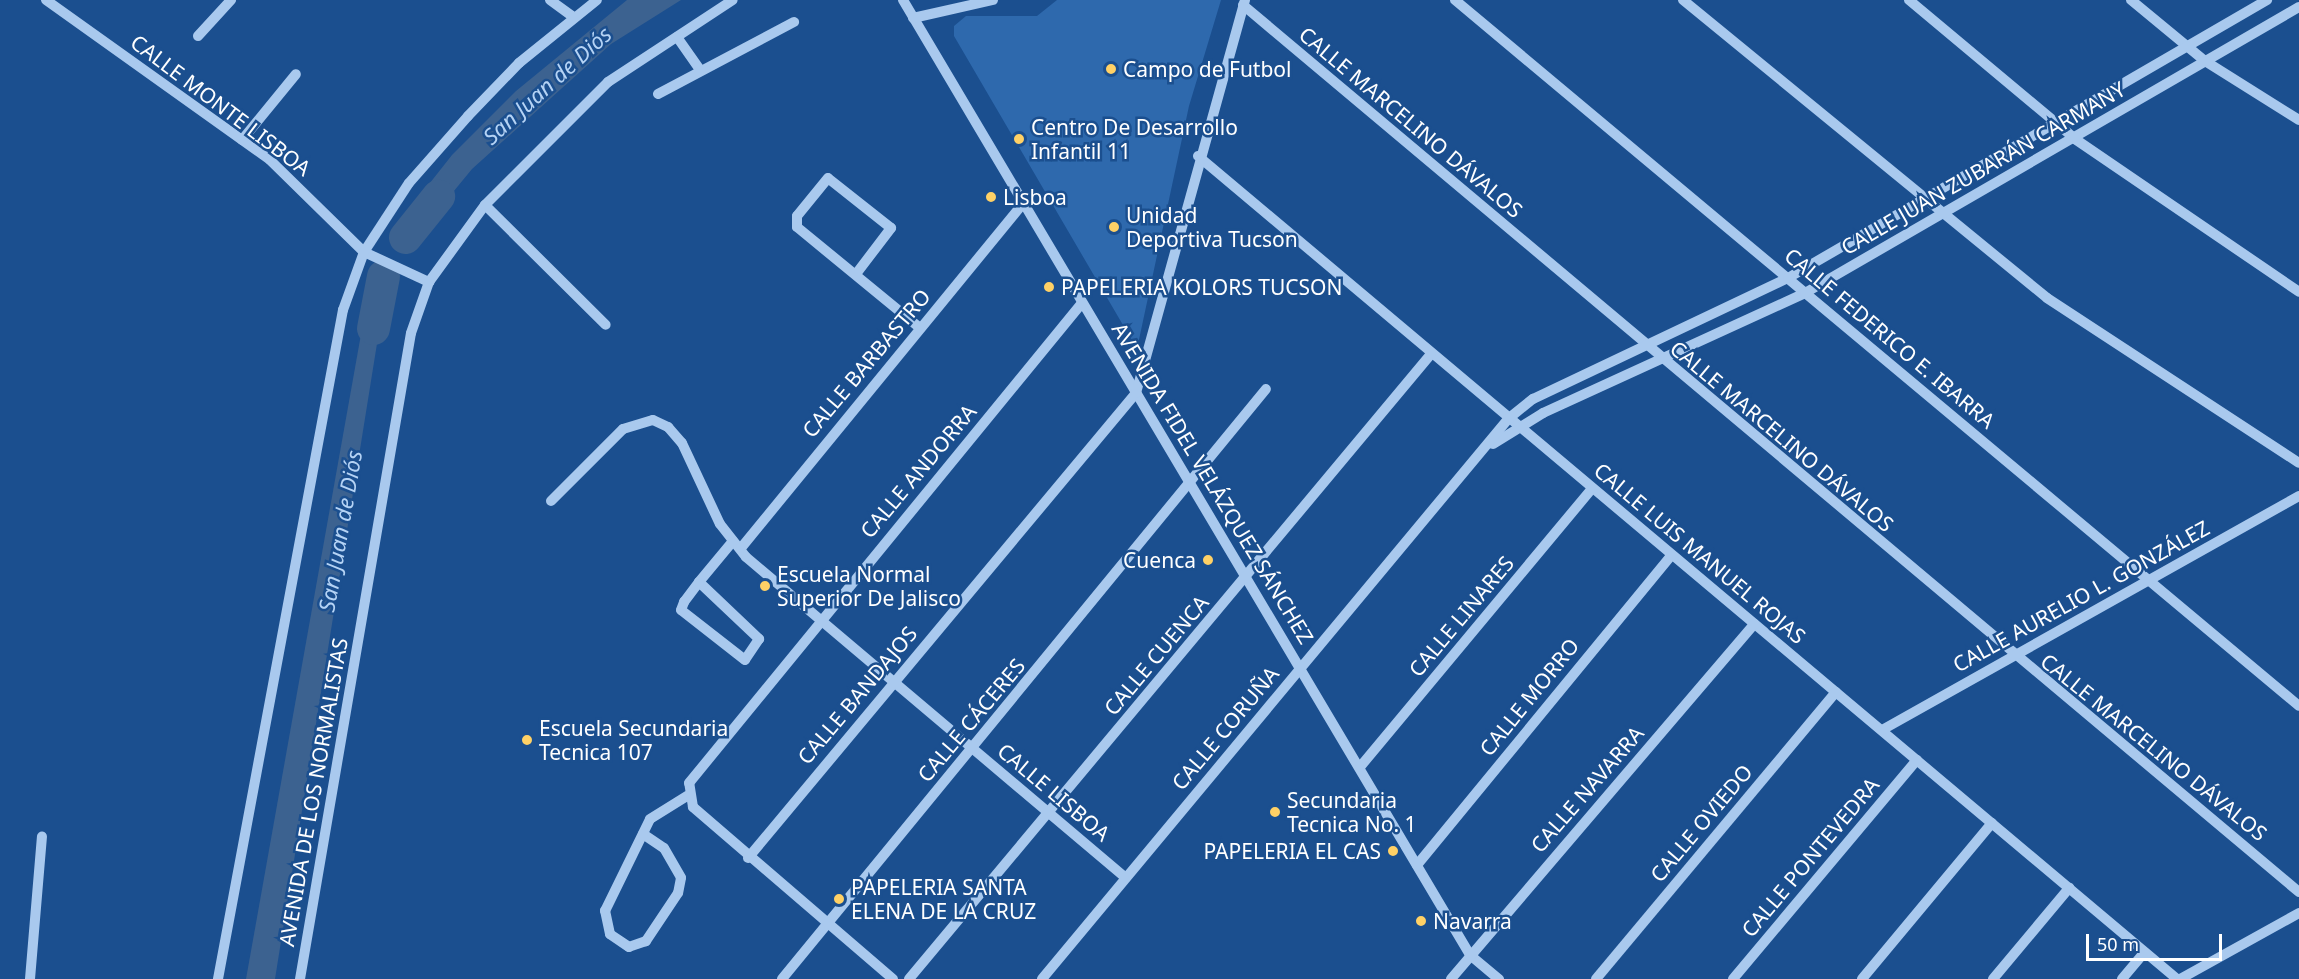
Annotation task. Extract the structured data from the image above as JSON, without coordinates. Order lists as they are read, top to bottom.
{
  "streets": {
    "street": [
      "CALLE MONTE LISBOA",
      "CALLE MARCELINO DÁVALOS",
      "CALLE JUAN ZUBARÁN CARMANY",
      "CALLE FEDERICO E. IBARRA",
      "CALLE BARBASTRO",
      "CALLE ANDORRA",
      "AVENIDA FIDEL VELÁZQUEZ SÁNCHEZ",
      "CALLE LUIS MANUEL ROJAS",
      "CALLE AURELIO L. GONZÁLEZ",
      "CALLE LINARES",
      "CALLE CUENCA",
      "CALLE BANDAJOS",
      "CALLE MORRO",
      "CALLE CÁCERES",
      "CALLE CORUÑA",
      "CALLE NAVARRA",
      "AVENIDA DE LOS NORMALISTAS",
      "CALLE LISBOA",
      "CALLE OVIEDO",
      "CALLE PONTEVEDRA"
    ]
  },
  "crossings": [
    ["CALLE MONTE LISBOA", "AVENIDA DE LOS NORMALISTAS"],
    ["CALLE MARCELINO DÁVALOS", "CALLE JUAN ZUBARÁN CARMANY"],
    ["CALLE MARCELINO DÁVALOS", "CALLE AURELIO L. GONZÁLEZ"],
    ["CALLE JUAN ZUBARÁN CARMANY", "CALLE FEDERICO E. IBARRA"],
    ["CALLE JUAN ZUBARÁN CARMANY", "CALLE LUIS MANUEL ROJAS"],
    ["CALLE JUAN ZUBARÁN CARMANY", "CALLE CORUÑA"],
    ["CALLE FEDERICO E. IBARRA", "CALLE AURELIO L. GONZÁLEZ"],
    ["CALLE BARBASTRO", "AVENIDA FIDEL VELÁZQUEZ SÁNCHEZ"],
    ["CALLE BARBASTRO", "CALLE LISBOA"],
    ["CALLE ANDORRA", "AVENIDA FIDEL VELÁZQUEZ SÁNCHEZ"],
    ["CALLE ANDORRA", "CALLE LISBOA"],
    ["AVENIDA FIDEL VELÁZQUEZ SÁNCHEZ", "CALLE LINARES"],
    ["AVENIDA FIDEL VELÁZQUEZ SÁNCHEZ", "CALLE CUENCA"],
    ["AVENIDA FIDEL VELÁZQUEZ SÁNCHEZ", "CALLE BANDAJOS"],
    ["AVENIDA FIDEL VELÁZQUEZ SÁNCHEZ", "CALLE MORRO"],
    ["AVENIDA FIDEL VELÁZQUEZ SÁNCHEZ", "CALLE CÁCERES"],
    ["AVENIDA FIDEL VELÁZQUEZ SÁNCHEZ", "CALLE CORUÑA"],
    ["AVENIDA FIDEL VELÁZQUEZ SÁNCHEZ", "CALLE NAVARRA"],
    ["CALLE LUIS MANUEL ROJAS", "CALLE AURELIO L. GONZÁLEZ"],
    ["CALLE LUIS MANUEL ROJAS", "CALLE LINARES"],
    ["CALLE LUIS MANUEL ROJAS", "CALLE CUENCA"],
    ["CALLE LUIS MANUEL ROJAS", "CALLE MORRO"],
    ["CALLE LUIS MANUEL ROJAS", "CALLE CORUÑA"],
    ["CALLE LUIS MANUEL ROJAS", "CALLE NAVARRA"],
    ["CALLE LUIS MANUEL ROJAS", "CALLE OVIEDO"],
    ["CALLE LUIS MANUEL ROJAS", "CALLE PONTEVEDRA"],
    ["CALLE CUENCA", "CALLE LISBOA"],
    ["CALLE BANDAJOS", "CALLE LISBOA"],
    ["CALLE CÁCERES", "CALLE LISBOA"],
    ["CALLE CORUÑA", "CALLE LISBOA"]
  ],
  "water": ["San Juan de Diós"],
  "places": [
    "Campo de Futbol",
    "Centro De Desarrollo Infantil 11",
    "Lisboa",
    "Unidad Deportiva Tucson",
    "PAPELERIA KOLORS TUCSON",
    "Cuenca",
    "Escuela Normal Superior De Jalisco",
    "Escuela Secundaria Tecnica 107",
    "Secundaria Tecnica No. 1",
    "PAPELERIA EL CAS",
    "PAPELERIA SANTA ELENA DE LA CRUZ",
    "Navarra"
  ],
  "scale_bar": "50 m"
}
